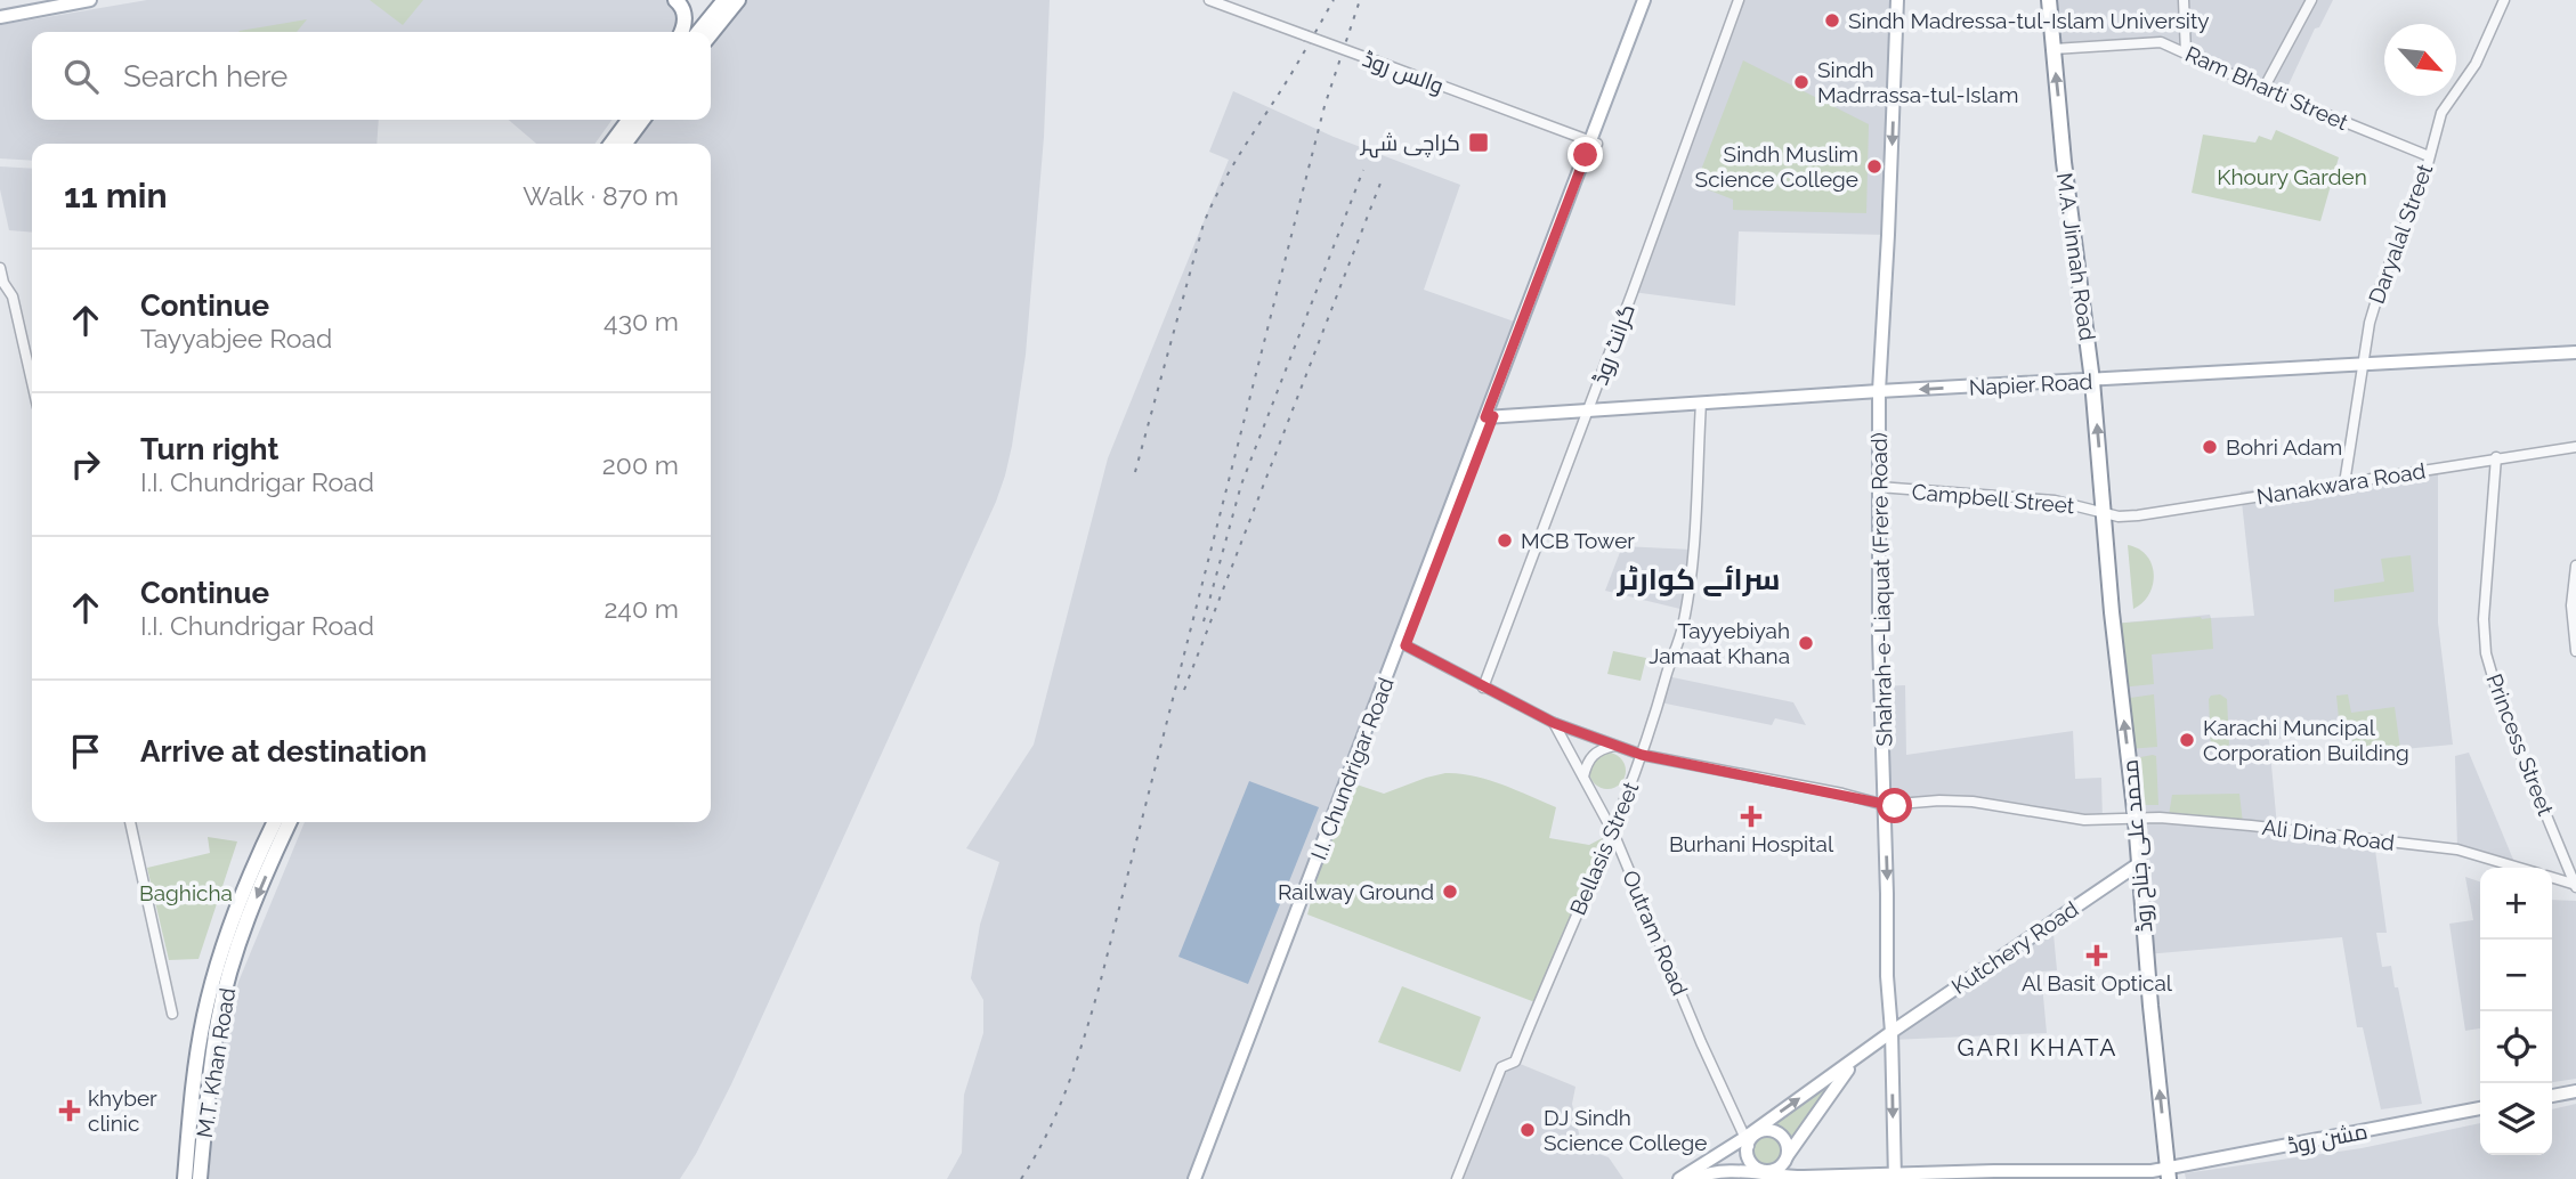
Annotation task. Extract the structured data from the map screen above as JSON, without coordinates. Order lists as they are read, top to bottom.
{
  "streets": {
    "highway": ["M.A. Jinnah Road", "محمد علی جناح روڈ", "M.T. Khan Road"],
    "main road": [
      "Napier Road",
      "Shahrah-e-Liaquat (Frere Road)",
      "I.I. Chundrigar Road",
      "Kutchery Road",
      "مشن روڈ"
    ],
    "street": [
      "والس روڈ",
      "Ram Bharti Street",
      "Daryalal Street",
      "گرانٹ روڈ",
      "Nanakwara Road",
      "Campbell Street",
      "Princess Street",
      "Ali Dina Road",
      "Bellasis Street",
      "Outram Road"
    ]
  },
  "crossings": [
    ["والس روڈ", "I.I. Chundrigar Road"],
    ["Ram Bharti Street", "Daryalal Street"],
    ["Ram Bharti Street", "M.A. Jinnah Road"],
    ["Daryalal Street", "Napier Road"],
    ["Daryalal Street", "Nanakwara Road"],
    ["M.A. Jinnah Road", "Napier Road"],
    ["M.A. Jinnah Road", "Nanakwara Road"],
    ["M.A. Jinnah Road", "Campbell Street"],
    ["M.A. Jinnah Road", "محمد علی جناح روڈ"],
    ["گرانٹ روڈ", "Napier Road"],
    ["Napier Road", "Shahrah-e-Liaquat (Frere Road)"],
    ["Napier Road", "I.I. Chundrigar Road"],
    ["Napier Road", "Bellasis Street"],
    ["Nanakwara Road", "Campbell Street"],
    ["Nanakwara Road", "Princess Street"],
    ["Nanakwara Road", "محمد علی جناح روڈ"],
    ["Campbell Street", "Shahrah-e-Liaquat (Frere Road)"],
    ["Campbell Street", "محمد علی جناح روڈ"],
    ["Shahrah-e-Liaquat (Frere Road)", "Ali Dina Road"],
    ["Shahrah-e-Liaquat (Frere Road)", "Kutchery Road"],
    ["Shahrah-e-Liaquat (Frere Road)", "مشن روڈ"],
    ["Ali Dina Road", "محمد علی جناح روڈ"],
    ["محمد علی جناح روڈ", "Kutchery Road"],
    ["محمد علی جناح روڈ", "مشن روڈ"],
    ["Bellasis Street", "Outram Road"],
    ["Outram Road", "مشن روڈ"]
  ],
  "one_way": ["M.A. Jinnah Road", "Shahrah-e-Liaquat (Frere Road)", "محمد علی جناح روڈ"],
  "districts": ["سرائے کوارٹر", "GARI KHATA"],
  "parks": ["Khoury Garden", "Baghicha"],
  "places": {
    "other": [
      "Sindh Madressa-tul-Islam University",
      "Sindh Madrrassa-tul-Islam",
      "Sindh Muslim Science College",
      "Bohri Adam",
      "MCB Tower",
      "Tayyebiyah Jamaat Khana",
      "Karachi Muncipal Corporation Building",
      "Railway Ground",
      "DJ Sindh Science College"
    ],
    "transit": ["کراچی شہر"],
    "health": ["Burhani Hospital", "Al Basit Optical", "khyber clinic"]
  },
  "north": "bottom right",
  "page": {
    "search": "Search here",
    "heading": ["11 min", "Walk · 870 m"],
    "list": [
      ["Continue", "Tayyabjee Road", "430 m"],
      ["Turn right", "I.I. Chundrigar Road", "200 m"],
      ["Continue", "I.I. Chundrigar Road", "240 m"],
      "Arrive at destination"
    ],
    "map_buttons": ["+", "−"]
  }
}
